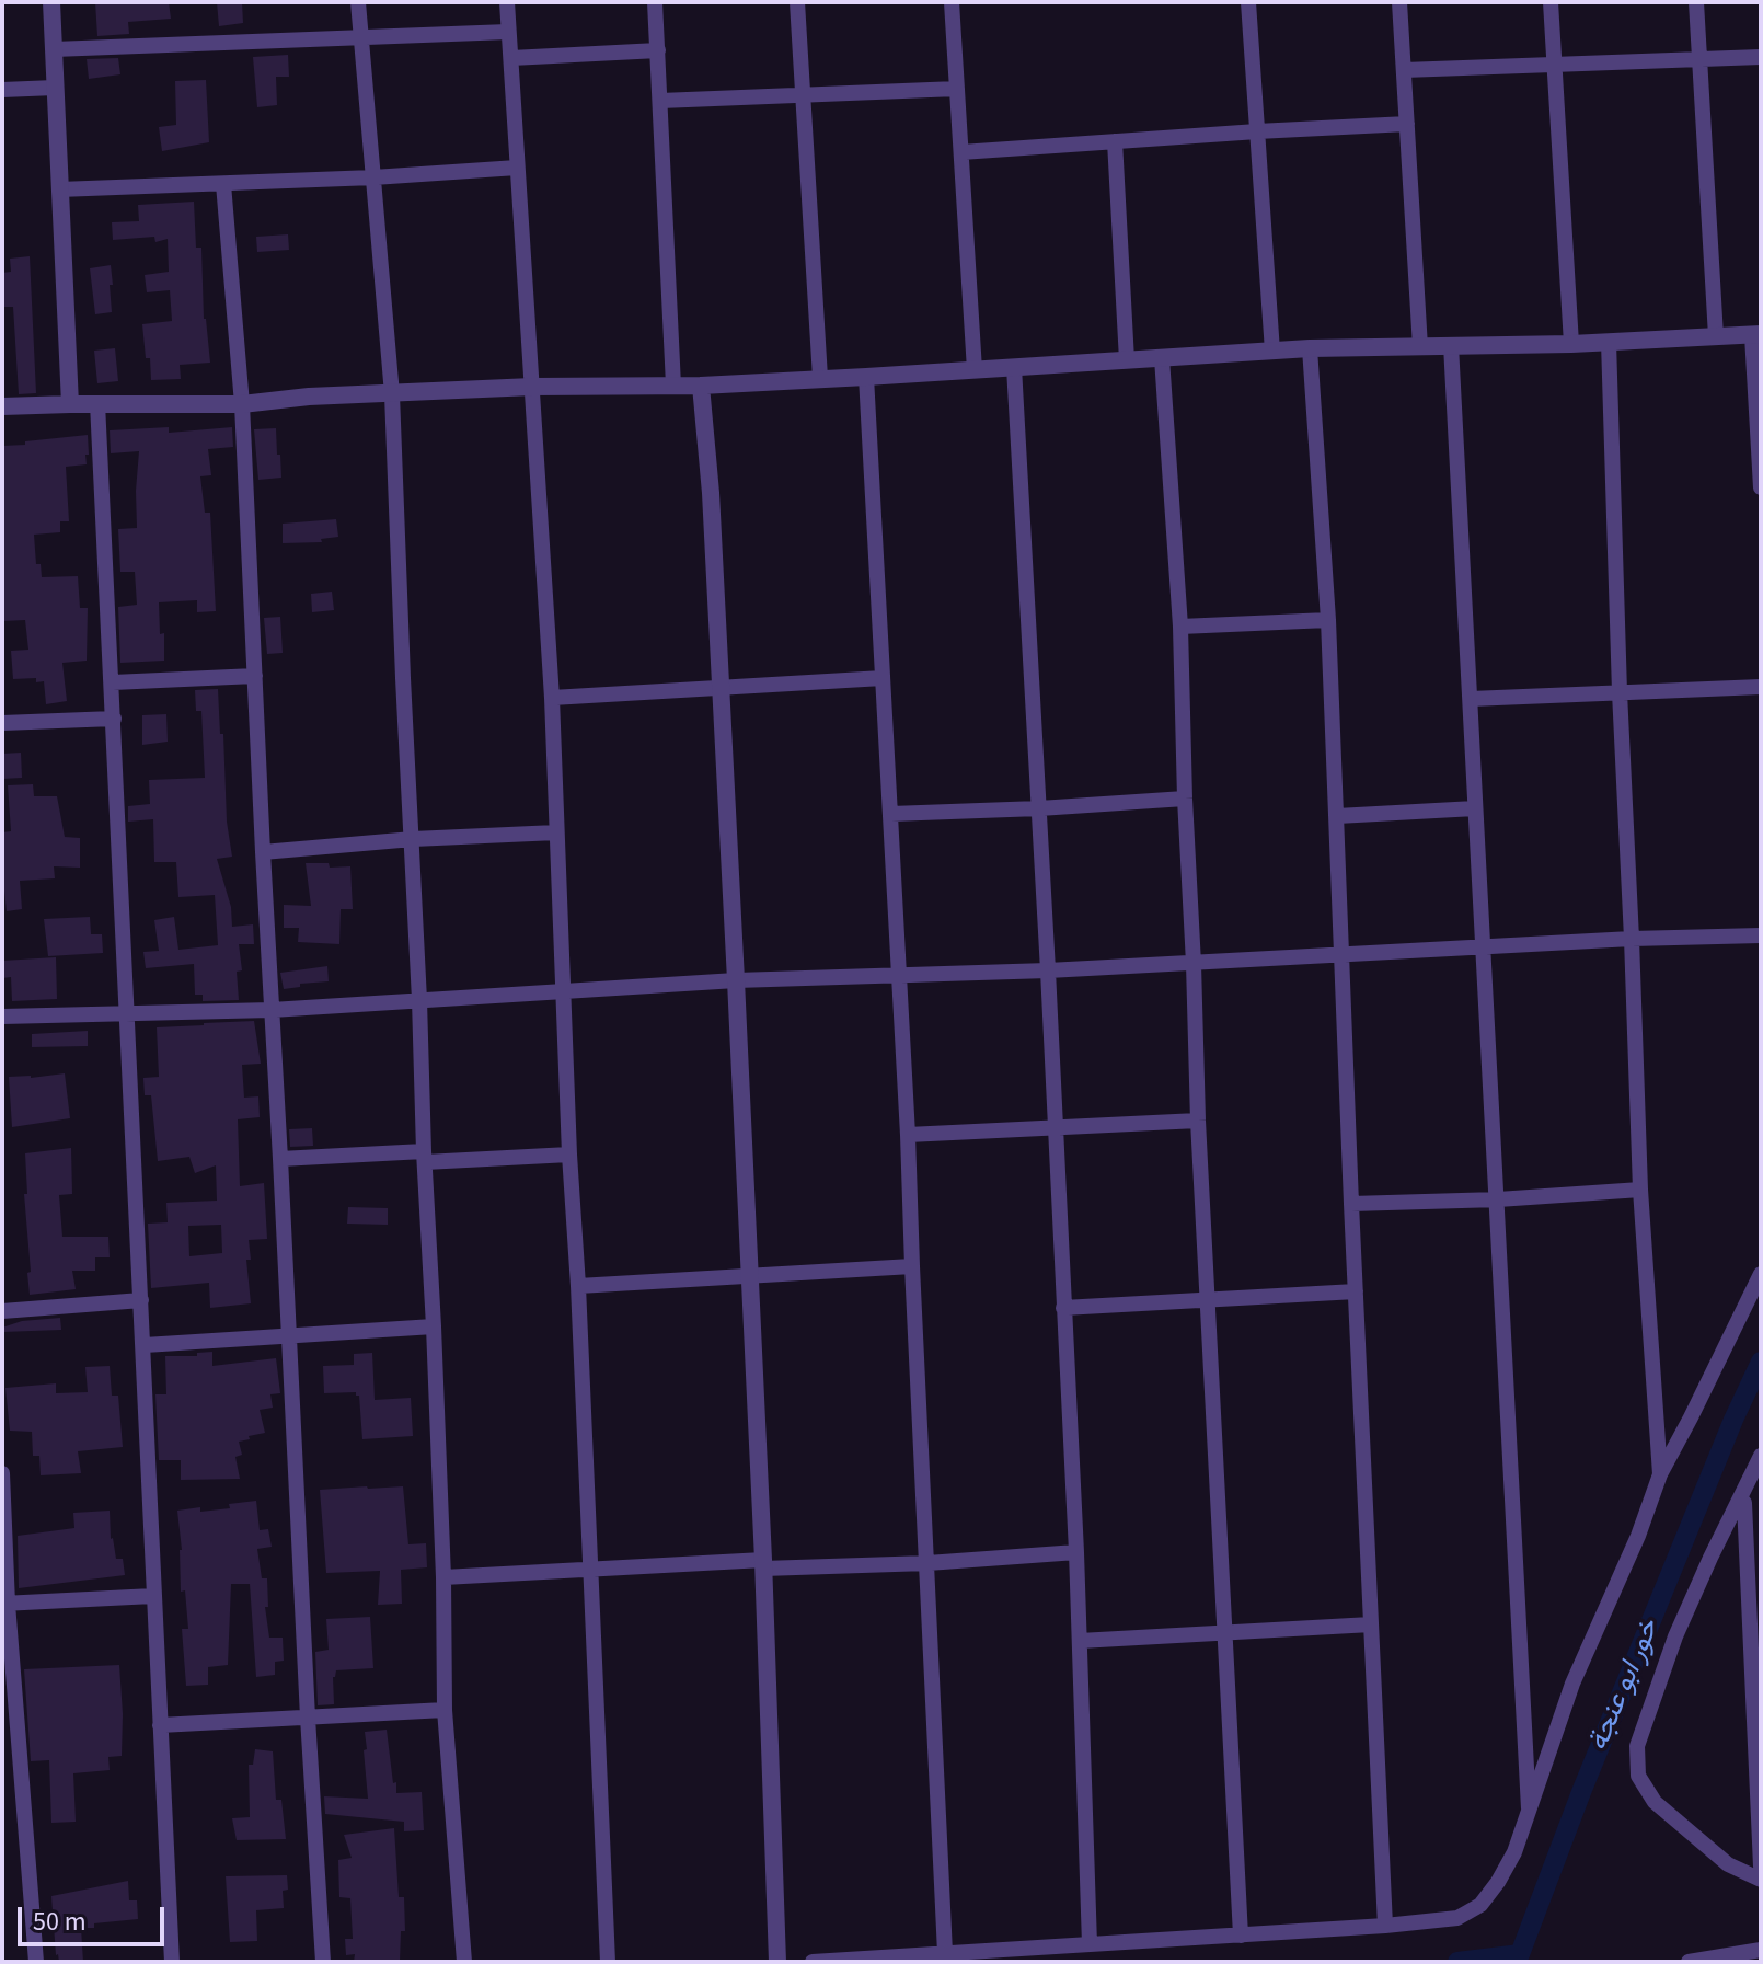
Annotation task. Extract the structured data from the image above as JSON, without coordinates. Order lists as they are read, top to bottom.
{
  "water": ["خور ابو عنجة"],
  "scale_bar": "50 m"
}
